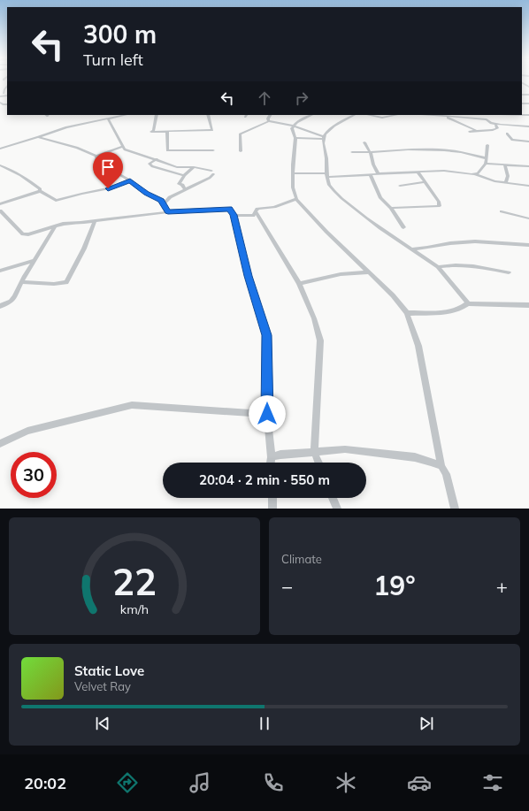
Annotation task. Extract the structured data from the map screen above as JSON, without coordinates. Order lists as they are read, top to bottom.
{
  "page": {
    "turn": ["300 m", "Turn left"],
    "limit": "30",
    "trip": "20:04 · 2 min · 550 m",
    "tile": "Climate",
    "heat": ["−", "19°", "+"],
    "song": ["Static Love", "Velvet Ray"],
    "tabs": "20:02",
    "gauge": ["22", "km/h"]
  }
}
